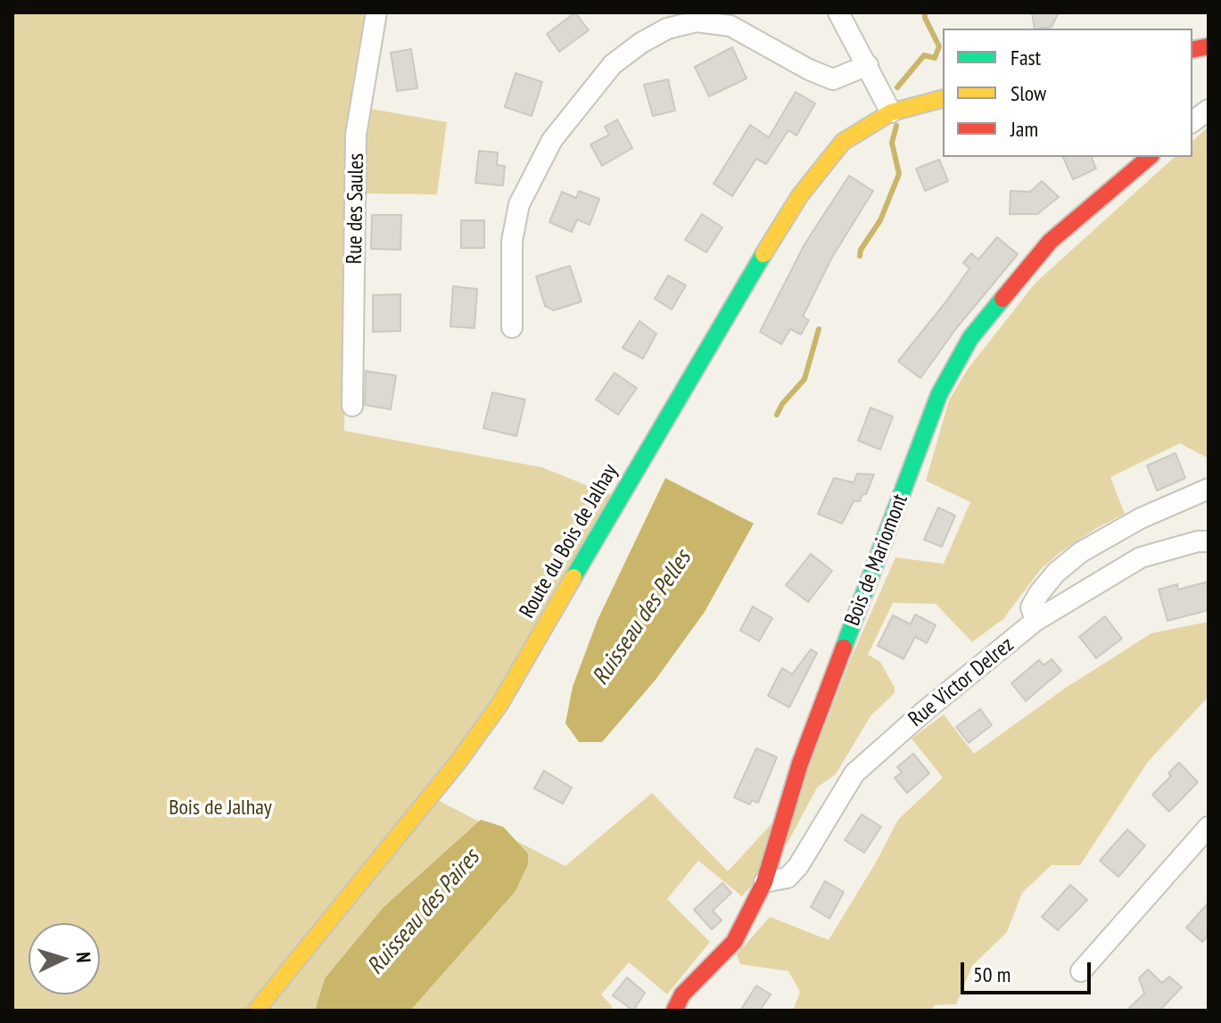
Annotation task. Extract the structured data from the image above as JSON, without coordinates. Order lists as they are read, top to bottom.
{
  "streets": {
    "main road": ["Route du Bois de Jalhay", "Bois de Mariomont"],
    "street": ["Rue des Saules", "Rue Victor Delrez"]
  },
  "crossings": [
    ["Bois de Mariomont", "Rue Victor Delrez"]
  ],
  "water": ["Ruisseau des Pelles", "Ruisseau des Paires"],
  "parks": ["Bois de Jalhay"],
  "legend": ["Fast", "Slow", "Jam"],
  "scale_bar": "50 m",
  "north": "right"
}
